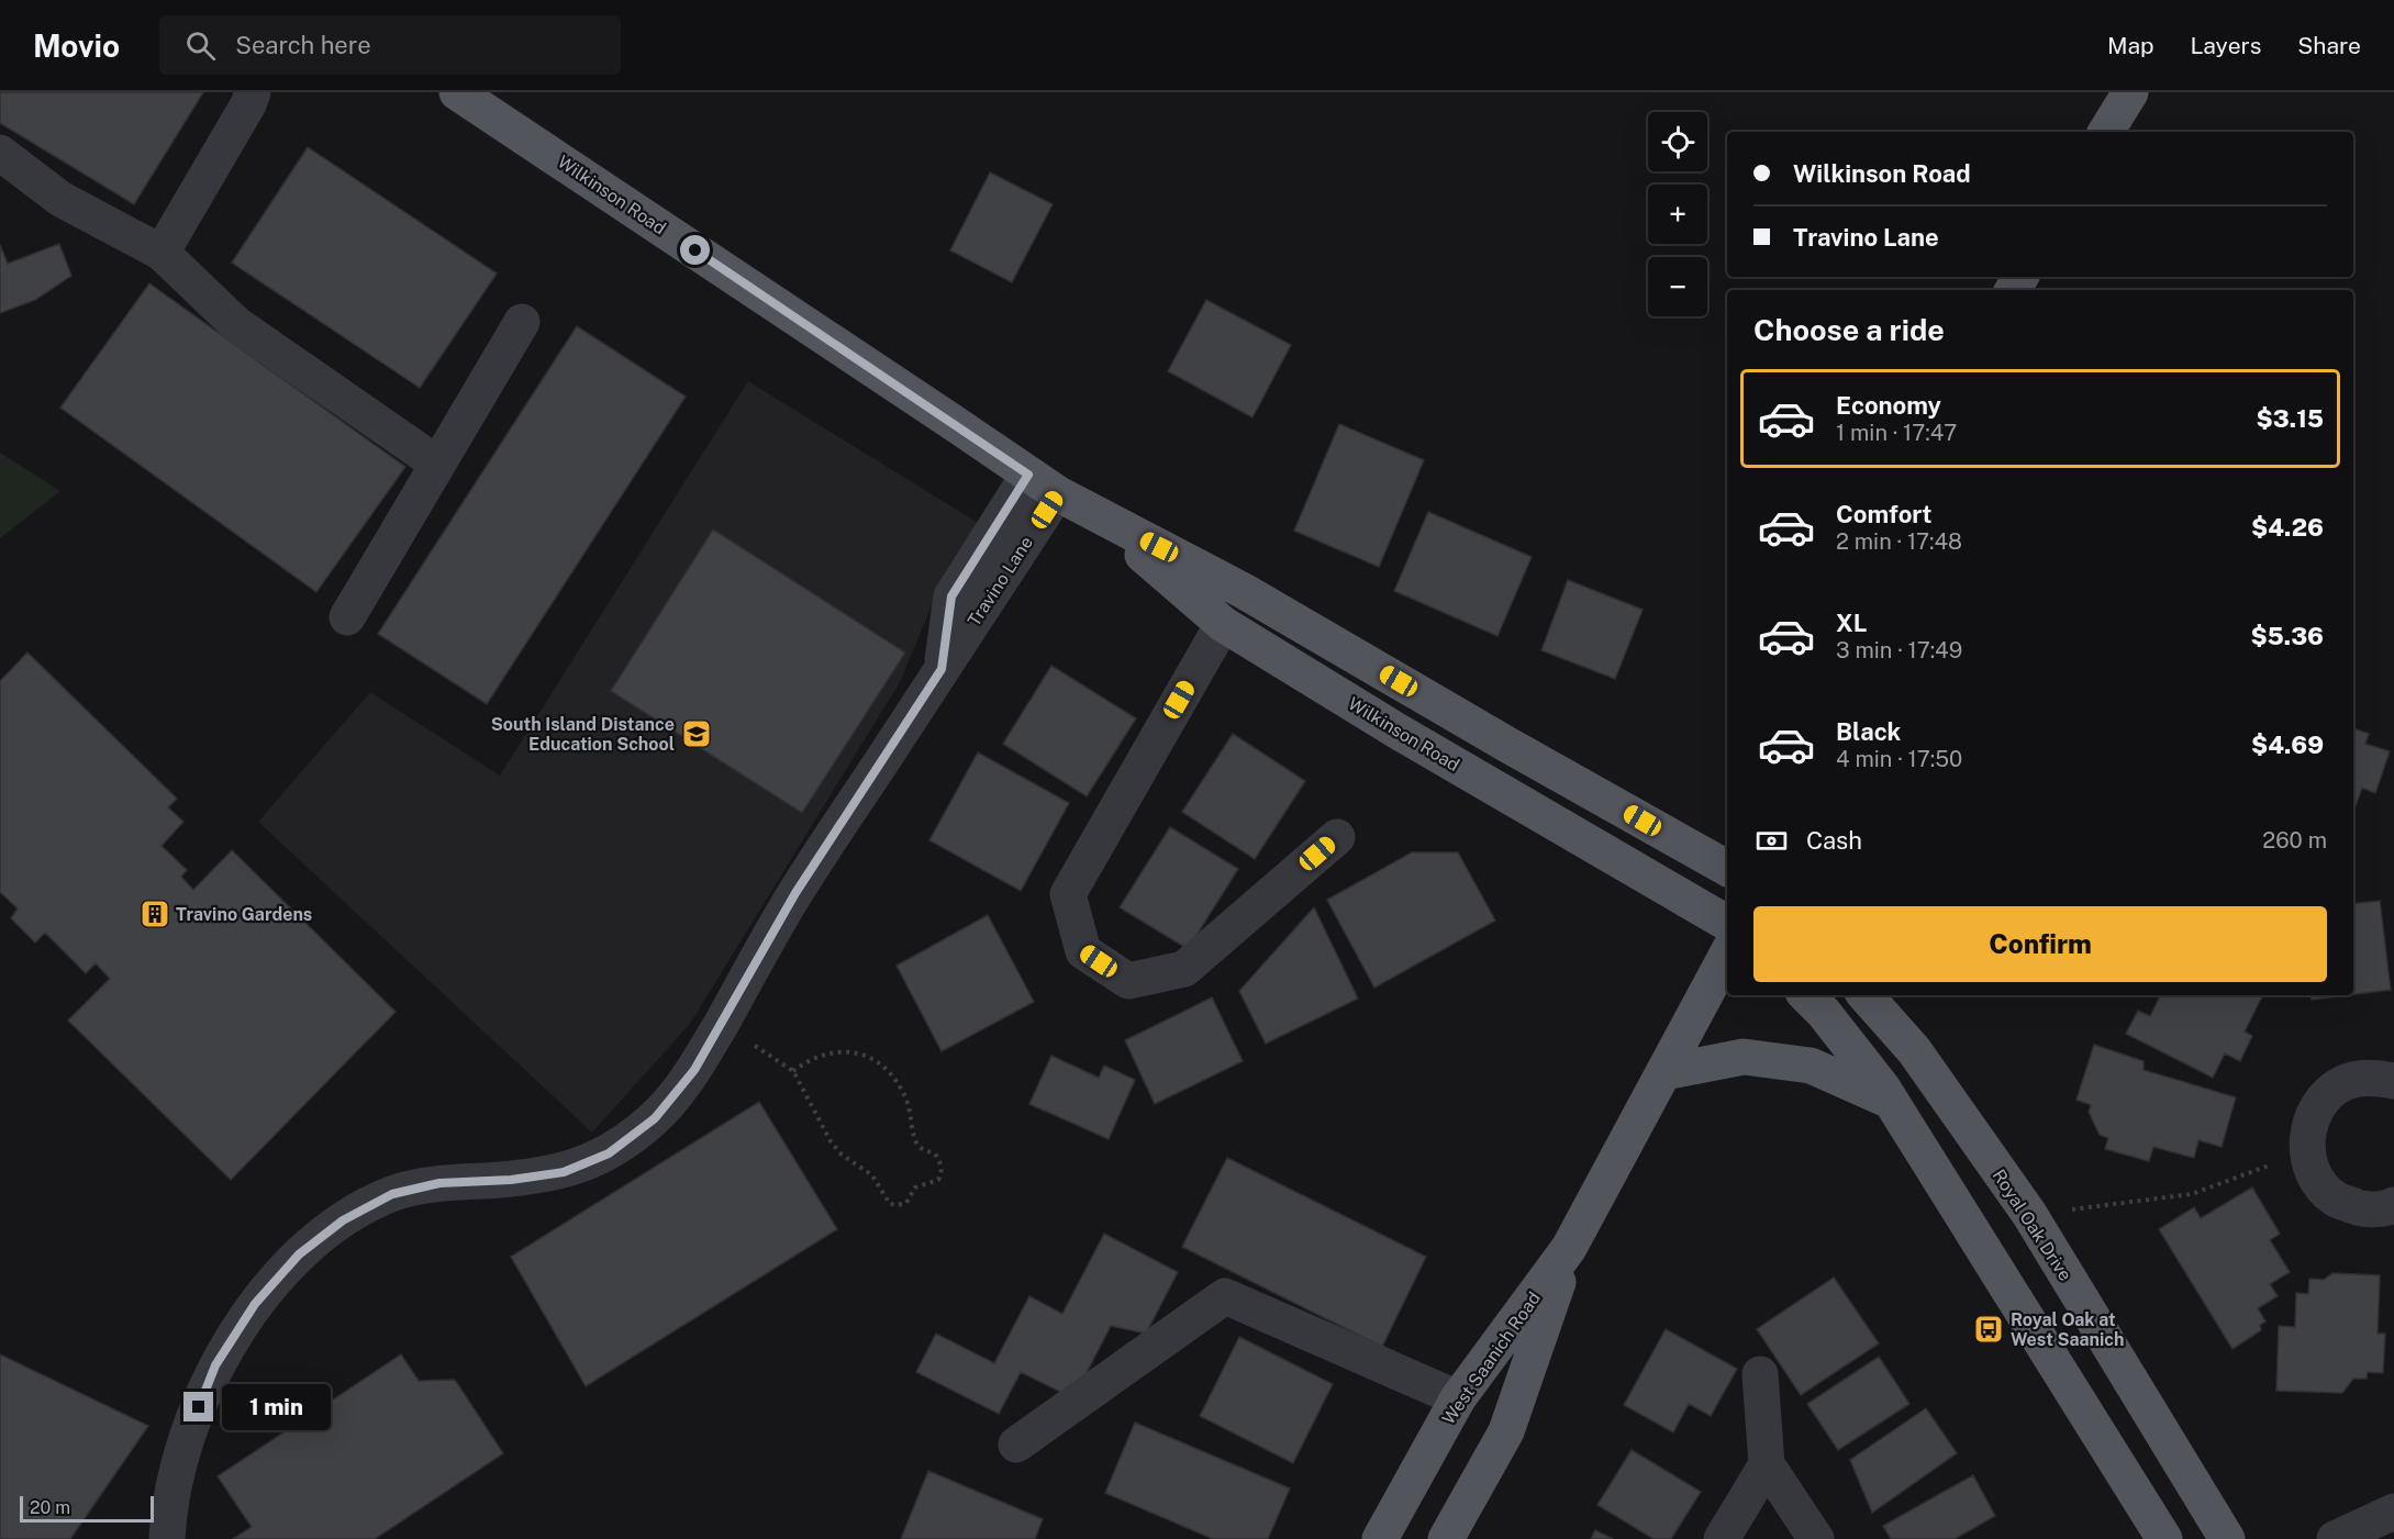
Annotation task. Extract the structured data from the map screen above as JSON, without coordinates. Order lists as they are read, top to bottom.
{
  "streets": {
    "main road": ["Wilkinson Road", "Royal Oak Drive", "West Saanich Road"],
    "street": ["Travino Lane"]
  },
  "crossings": [
    ["Wilkinson Road", "Travino Lane"]
  ],
  "places": {
    "school or university": ["South Island Distance Education School"],
    "building": ["Travino Gardens"],
    "bus stop": ["Royal Oak at West Saanich"]
  },
  "scale_bar": "20 m",
  "page": {
    "header": "Movio",
    "search": "Search here",
    "nav": ["Map", "Layers", "Share"],
    "map_buttons": ["+", "−"],
    "banner": ["Wilkinson Road", "Travino Lane"],
    "heading": "Choose a ride",
    "list": [
      {
        "name": "Economy",
        "note": "1 min · 17:47",
        "value": "$3.15"
      },
      {
        "name": "Comfort",
        "note": "2 min · 17:48",
        "value": "$4.26"
      },
      {
        "name": "XL",
        "note": "3 min · 17:49",
        "value": "$5.36"
      },
      {
        "name": "Black",
        "note": "4 min · 17:50",
        "value": "$4.69"
      }
    ],
    "pay": ["Cash", "260 m"],
    "buttons": "Confirm",
    "bubble": "1 min",
    "scale": "20 m"
  }
}
